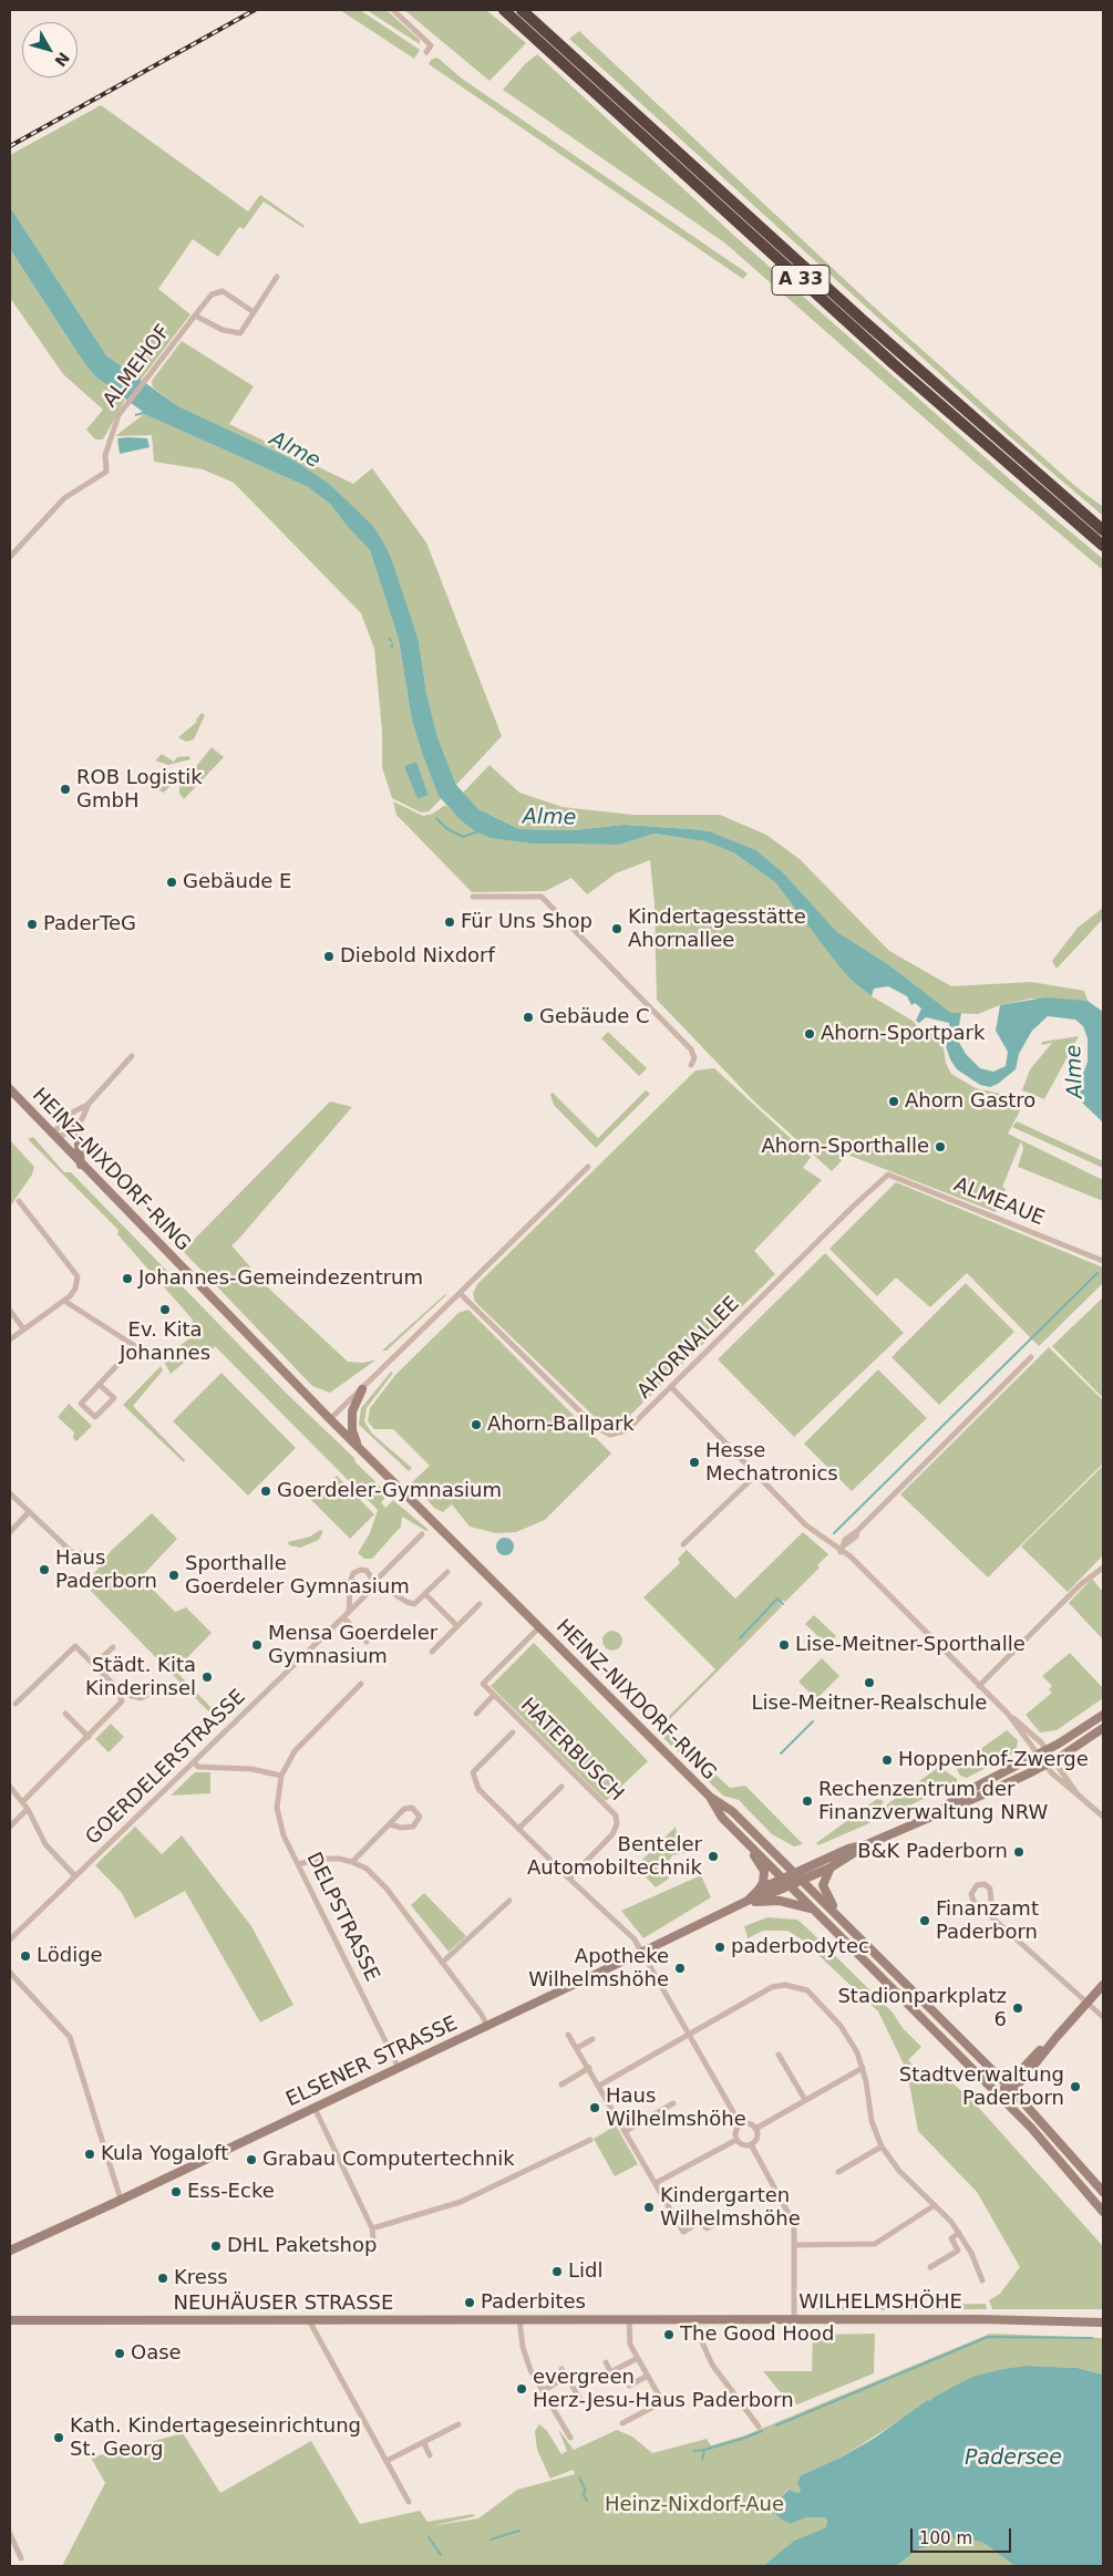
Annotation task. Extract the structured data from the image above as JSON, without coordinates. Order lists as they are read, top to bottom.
{
  "streets": {
    "highway": ["A 33"],
    "main road": [
      "HEINZ-NIXDORF-RING",
      "ELSENER STRASSE",
      "WILHELMSHÖHE",
      "NEUHÄUSER STRASSE"
    ],
    "street": [
      "ALMEHOF",
      "ALMEAUE",
      "AHORNALLEE",
      "HATERBUSCH",
      "GOERDELERSTRASSE",
      "DELPSTRASSE"
    ]
  },
  "crossings": [
    ["HEINZ-NIXDORF-RING", "HATERBUSCH"],
    ["HEINZ-NIXDORF-RING", "ELSENER STRASSE"],
    ["ALMEAUE", "AHORNALLEE"],
    ["HATERBUSCH", "ELSENER STRASSE"],
    ["DELPSTRASSE", "ELSENER STRASSE"],
    ["WILHELMSHÖHE", "NEUHÄUSER STRASSE"]
  ],
  "water": ["Alme", "Padersee"],
  "parks": ["Heinz-Nixdorf-Aue"],
  "places": [
    "ROB Logistik GmbH",
    "Gebäude E",
    "Für Uns Shop",
    "PaderTeG",
    "Kindertagesstätte Ahornallee",
    "Diebold Nixdorf",
    "Gebäude C",
    "Ahorn-Sportpark",
    "Ahorn Gastro",
    "Ahorn-Sporthalle",
    "Johannes-Gemeindezentrum",
    "Ev. Kita Johannes",
    "Ahorn-Ballpark",
    "Hesse Mechatronics",
    "Goerdeler-Gymnasium",
    "Haus Paderborn",
    "Sporthalle Goerdeler Gymnasium",
    "Mensa Goerdeler Gymnasium",
    "Lise-Meitner-Sporthalle",
    "Städt. Kita Kinderinsel",
    "Lise-Meitner-Realschule",
    "Hoppenhof-Zwerge",
    "Rechenzentrum der Finanzverwaltung NRW",
    "B&K Paderborn",
    "Benteler Automobiltechnik",
    "Finanzamt Paderborn",
    "paderbodytec",
    "Lödige",
    "Apotheke Wilhelmshöhe",
    "Stadionparkplatz 6",
    "Stadtverwaltung Paderborn",
    "Haus Wilhelmshöhe",
    "Kula Yogaloft",
    "Grabau Computertechnik",
    "Ess-Ecke",
    "Kindergarten Wilhelmshöhe",
    "DHL Paketshop",
    "Lidl",
    "Kress",
    "Paderbites",
    "The Good Hood",
    "Oase",
    "evergreen Herz-Jesu-Haus Paderborn",
    "Kath. Kindertageseinrichtung St. Georg"
  ],
  "scale_bar": "100 m",
  "north": "bottom right"
}
